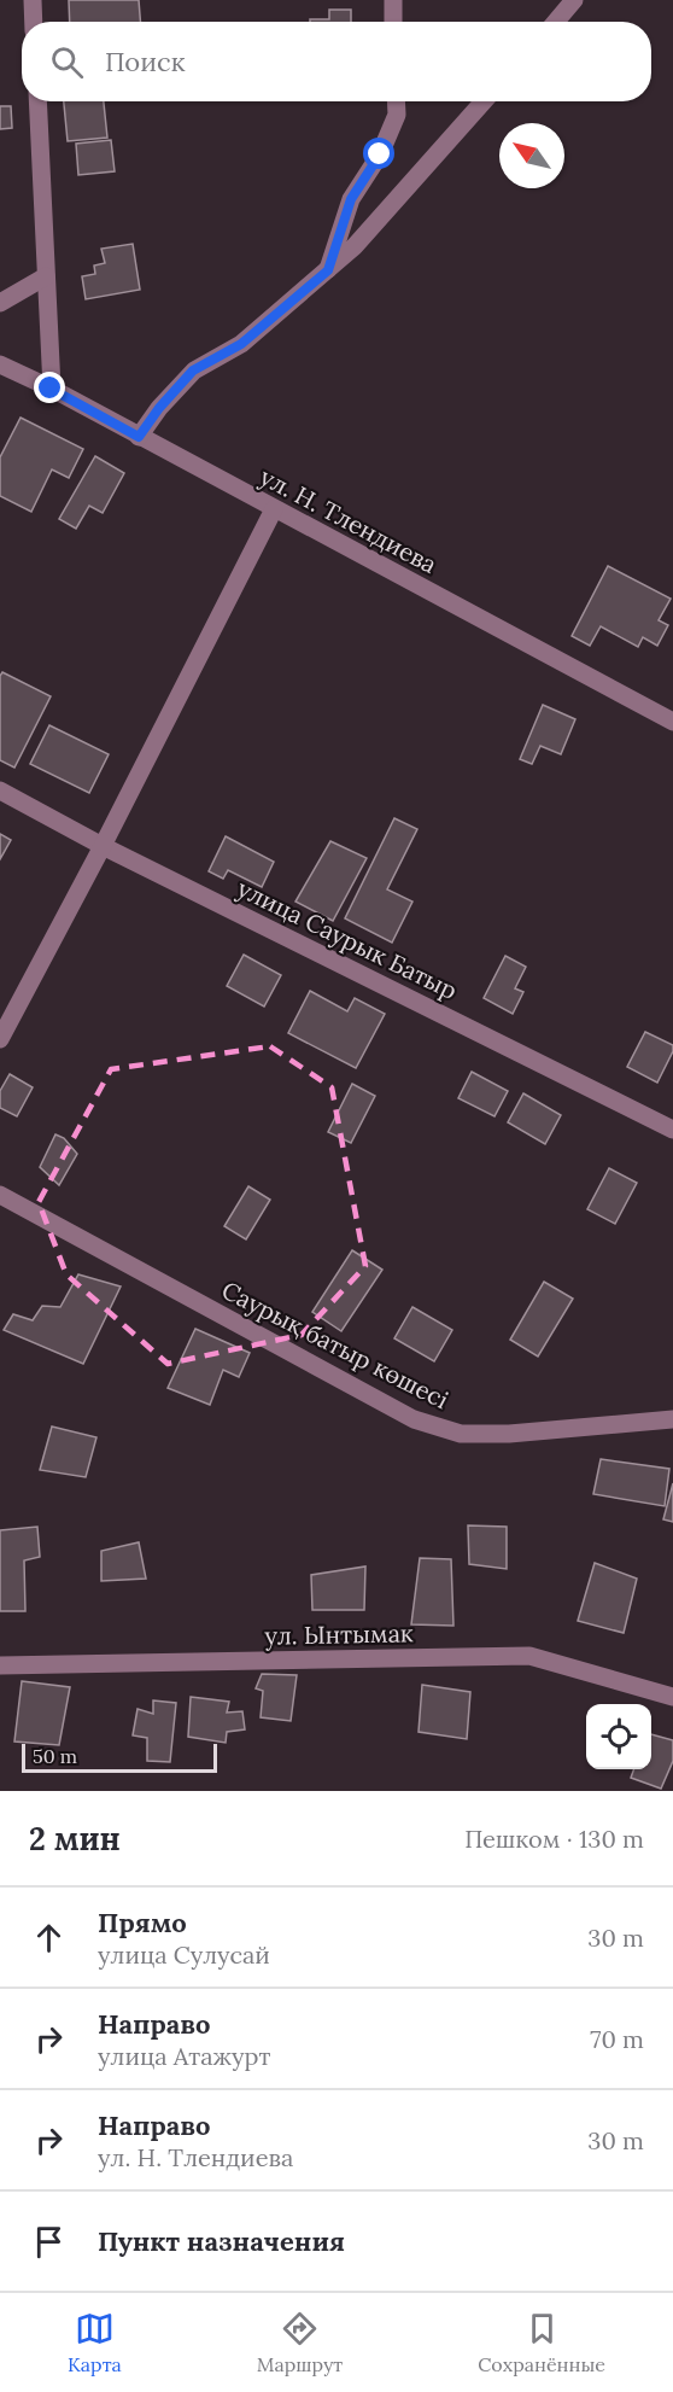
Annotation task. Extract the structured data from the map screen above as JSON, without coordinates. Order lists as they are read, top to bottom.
{
  "streets": {
    "street": [
      "ул. Н. Тлендиева",
      "улица Саурык Батыр",
      "Саурық батыр көшесі",
      "ул. Ынтымак"
    ]
  },
  "scale_bar": "50 m",
  "north": "top left",
  "page": {
    "search": "Поиск",
    "scale": "50 m",
    "heading": ["2 мин", "Пешком · 130 m"],
    "list": [
      ["Прямо", "улица Сулусай", "30 m"],
      ["Направо", "улица Атажурт", "70 m"],
      ["Направо", "ул. Н. Тлендиева", "30 m"],
      "Пункт назначения"
    ],
    "nav": ["Карта", "Маршрут", "Сохранённые"]
  }
}
